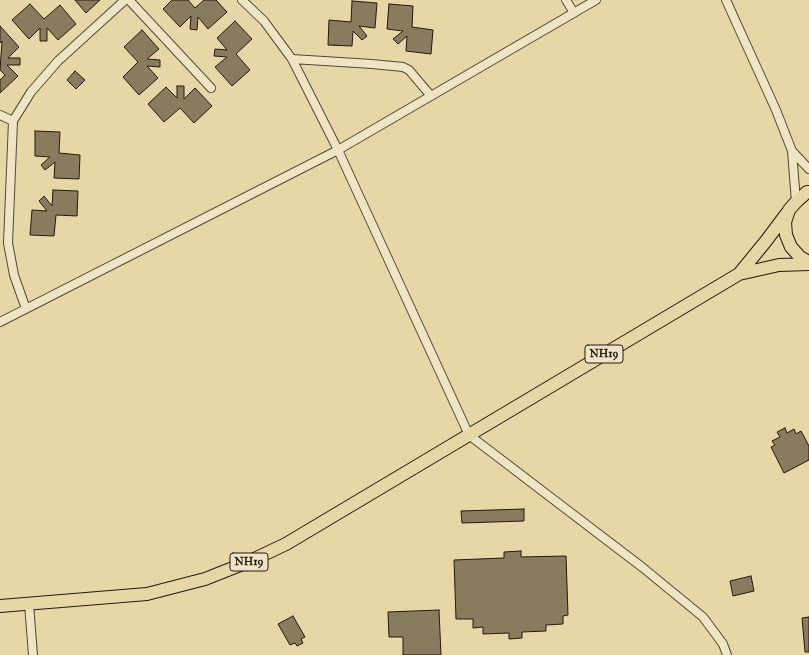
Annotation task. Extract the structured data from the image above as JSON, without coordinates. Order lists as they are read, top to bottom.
{
  "streets": {
    "highway": ["NH19"]
  }
}
